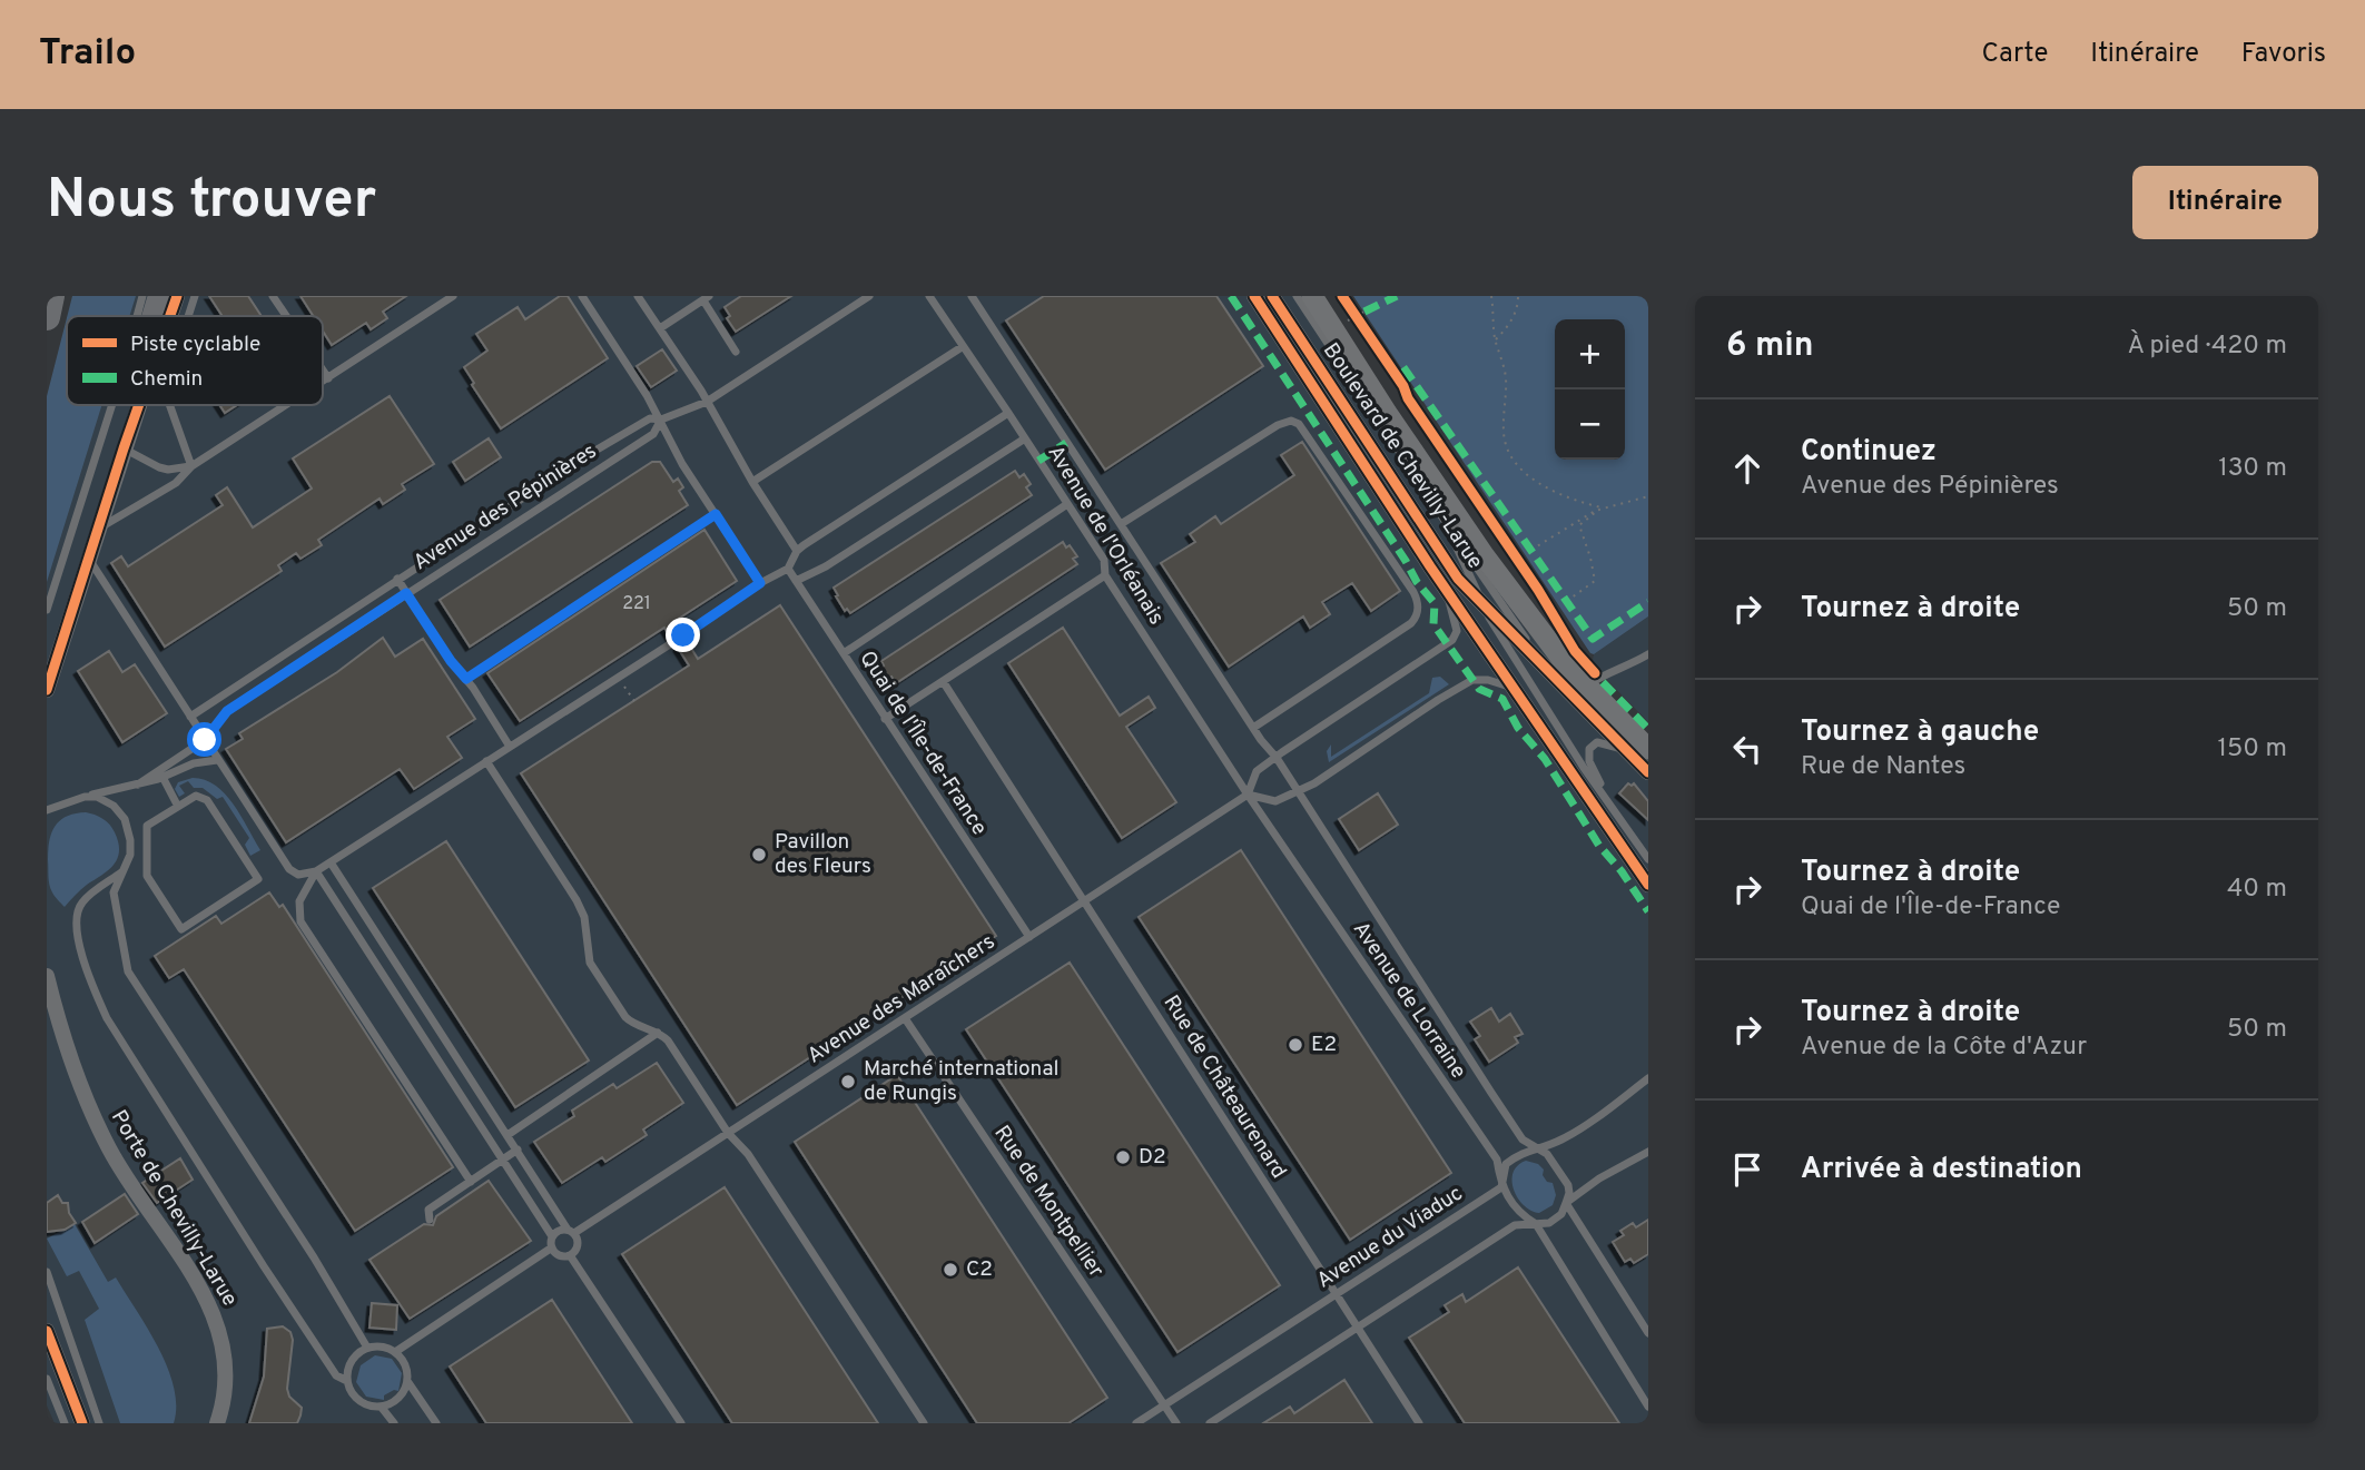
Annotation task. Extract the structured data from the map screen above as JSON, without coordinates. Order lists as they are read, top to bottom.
{
  "streets": {
    "street": ["Boulevard de Chevilly-Larue", "Porte de Chevilly-Larue"],
    "lane": [
      "Avenue des Pépinières",
      "Avenue de l'Orléanais",
      "Quai de l'Île-de-France",
      "Avenue des Maraîchers",
      "Avenue de Lorraine",
      "Rue de Châteaurenard",
      "Rue de Montpellier",
      "Avenue du Viaduc"
    ]
  },
  "crossings": [
    ["Avenue de l'Orléanais", "Avenue des Maraîchers"],
    ["Avenue de l'Orléanais", "Avenue de Lorraine"],
    ["Quai de l'Île-de-France", "Avenue des Maraîchers"],
    ["Avenue des Maraîchers", "Avenue de Lorraine"],
    ["Avenue des Maraîchers", "Rue de Châteaurenard"],
    ["Avenue des Maraîchers", "Rue de Montpellier"],
    ["Avenue de Lorraine", "Avenue du Viaduc"],
    ["Rue de Châteaurenard", "Avenue du Viaduc"],
    ["Rue de Montpellier", "Avenue du Viaduc"]
  ],
  "places": [
    "Pavillon des Fleurs",
    "E2",
    "Marché international de Rungis",
    "D2",
    "C2"
  ],
  "house_numbers": ["221"],
  "legend": ["Piste cyclable", "Chemin"],
  "page": {
    "header": "Trailo",
    "nav": ["Carte", "Itinéraire", "Favoris"],
    "buttons": "Itinéraire",
    "title": "Nous trouver",
    "heading": ["6 min", "À pied · 420 m"],
    "map_buttons": ["+", "−"],
    "list": [
      ["Continuez", "Avenue des Pépinières", "130 m"],
      ["Tournez à droite", "50 m"],
      ["Tournez à gauche", "Rue de Nantes", "150 m"],
      ["Tournez à droite", "Quai de l'Île-de-France", "40 m"],
      ["Tournez à droite", "Avenue de la Côte d'Azur", "50 m"],
      "Arrivée à destination"
    ]
  }
}
